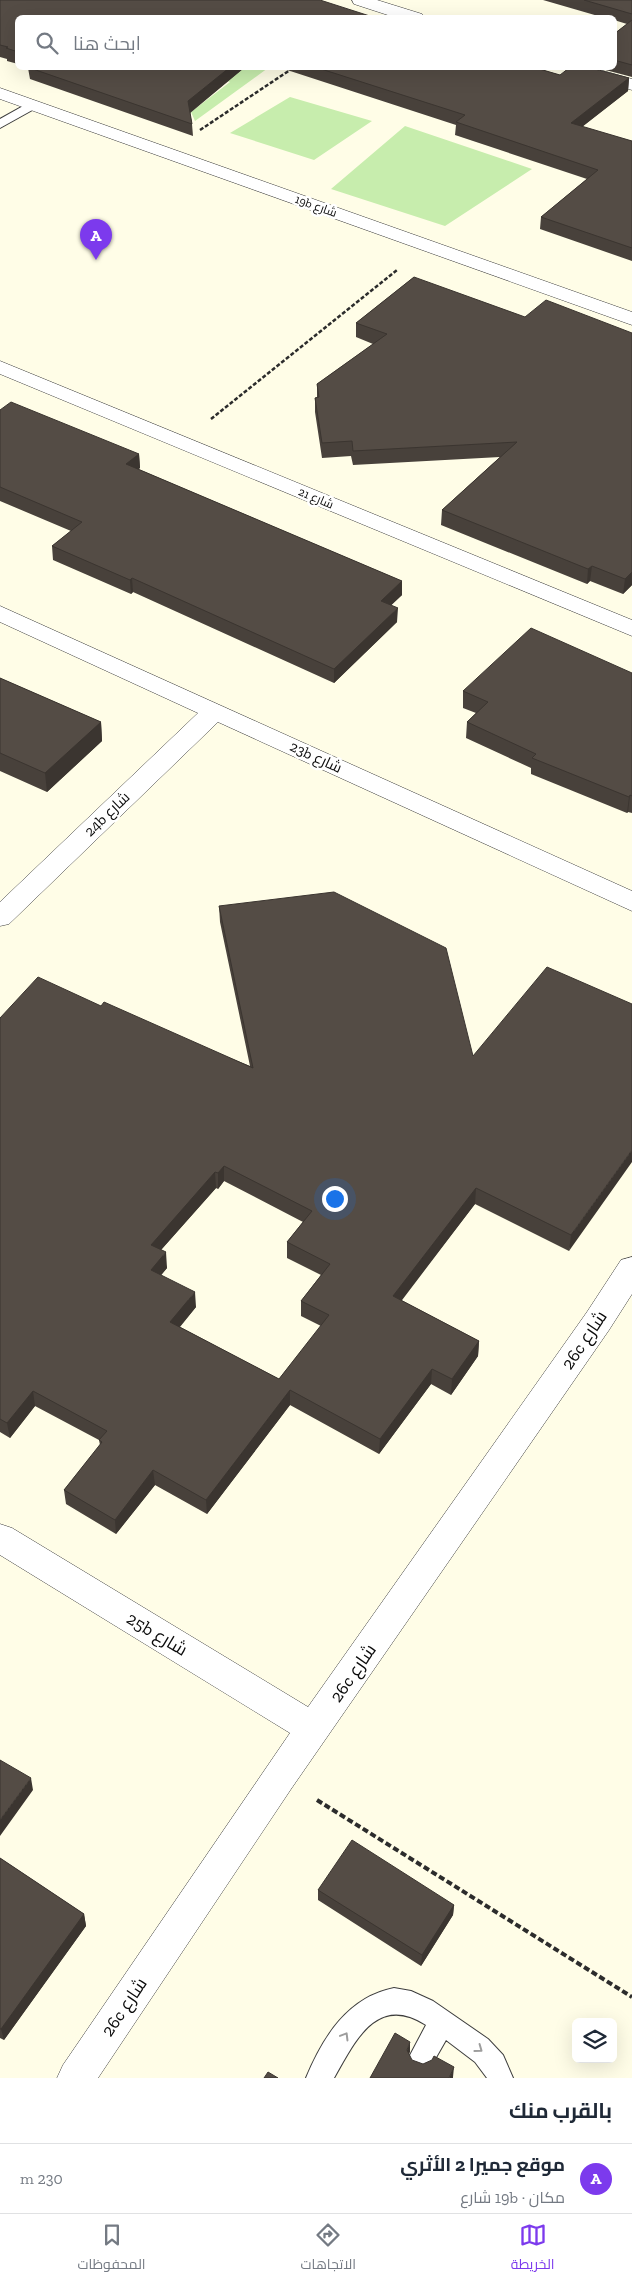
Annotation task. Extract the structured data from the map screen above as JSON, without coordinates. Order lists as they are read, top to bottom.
{
  "streets": {
    "street": [
      "19b شارع",
      "شارع 21",
      "23b شارع",
      "24b شارع",
      "26c شارع",
      "25b شارع"
    ]
  },
  "crossings": [
    ["23b شارع", "24b شارع"],
    ["26c شارع", "25b شارع"]
  ],
  "page": {
    "search": "ابحث هنا",
    "pins": "A",
    "heading": "بالقرب منك",
    "list": [
      {
        "mark": "A",
        "name": "موقع جميرا 2 الأثري",
        "note": "مكان · 19b شارع",
        "value": "230 m"
      }
    ],
    "nav": ["الخريطة", "الاتجاهات", "المحفوظات"]
  }
}
